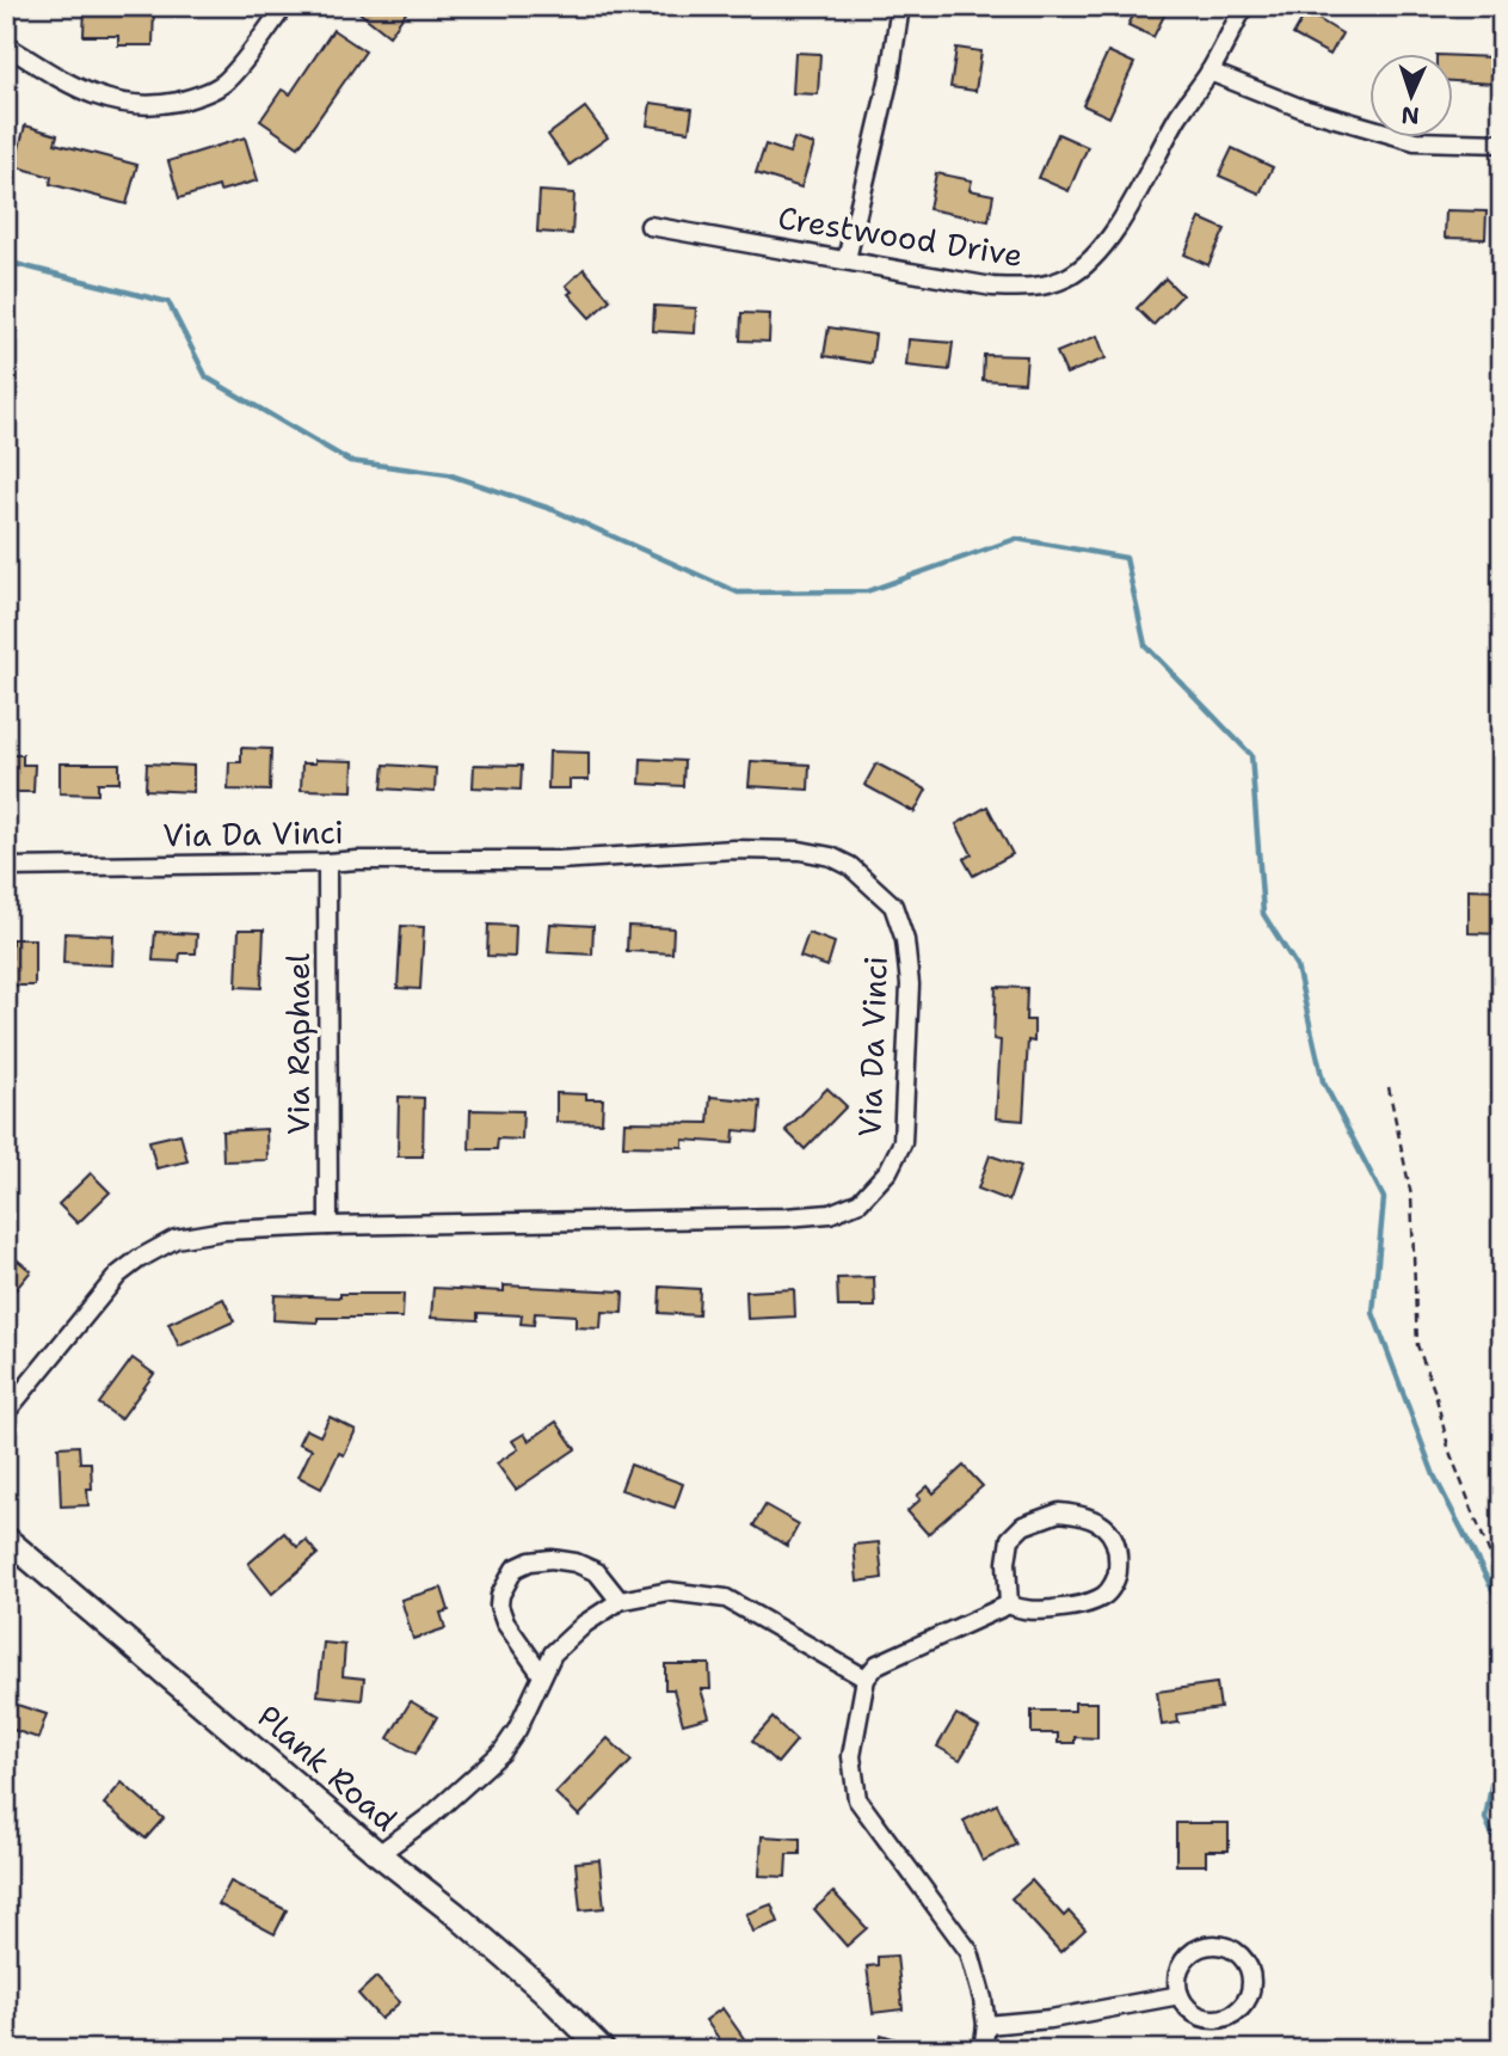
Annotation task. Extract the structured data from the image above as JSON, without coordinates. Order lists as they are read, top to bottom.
{
  "streets": {
    "street": [
      "Crestwood Drive",
      "Via Da Vinci",
      "Via Raphael",
      "Plank Road"
    ]
  },
  "crossings": [
    ["Via Da Vinci", "Via Raphael"]
  ],
  "north": "bottom"
}
